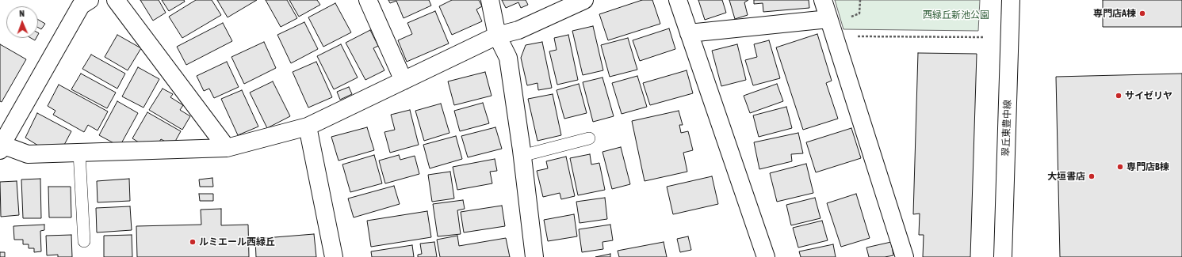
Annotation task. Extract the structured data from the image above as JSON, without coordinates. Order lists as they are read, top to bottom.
{
  "streets": {
    "street": ["翠丘東豊中線"]
  },
  "parks": ["西緑丘新池公園"],
  "places": [
    "専門店A棟",
    "サイゼリヤ",
    "専門店B棟",
    "大垣書店",
    "ルミエール西緑丘"
  ],
  "north": "top"
}
